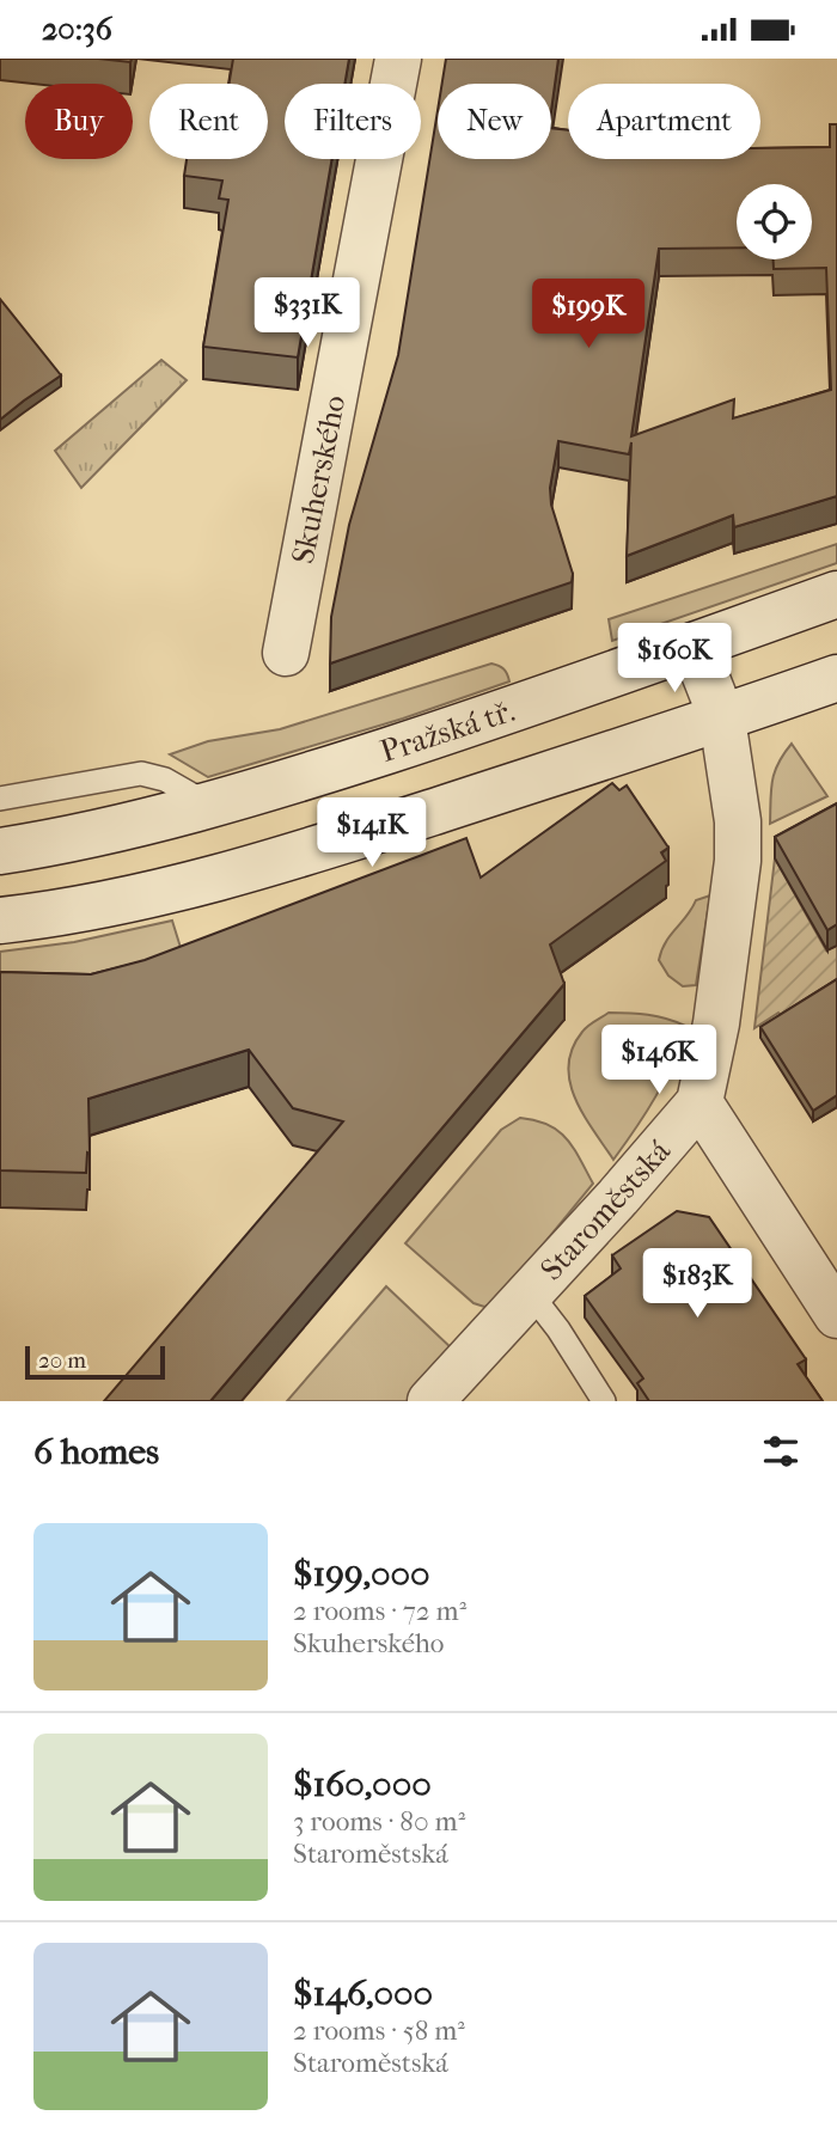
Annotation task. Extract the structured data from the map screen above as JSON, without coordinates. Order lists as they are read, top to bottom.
{
  "streets": {
    "street": ["Skuherského", "Pražská tř.", "Staroměstská"]
  },
  "crossings": [
    ["Pražská tř.", "Staroměstská"]
  ],
  "scale_bar": "20 m",
  "page": {
    "status": "20:36",
    "chip": [
      "Buy",
      "Rent",
      "Filters",
      "New",
      "Apartment"
    ],
    "price": [
      "$331K",
      "$199K",
      "$160K",
      "$141K",
      "$146K",
      "$183K"
    ],
    "scale": "20 m",
    "heading": "6 homes",
    "list": [
      {
        "name": "$199,000",
        "note": "2 rooms · 72 m² · Skuherského"
      },
      {
        "name": "$160,000",
        "note": "3 rooms · 80 m² · Staroměstská"
      },
      {
        "name": "$146,000",
        "note": "2 rooms · 58 m² · Staroměstská"
      }
    ]
  }
}
